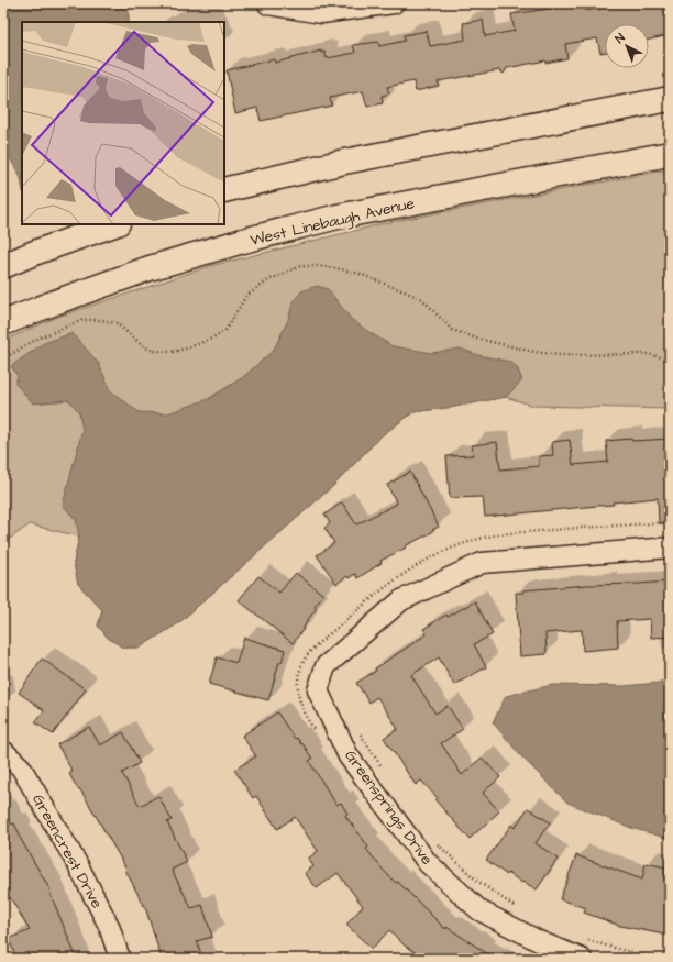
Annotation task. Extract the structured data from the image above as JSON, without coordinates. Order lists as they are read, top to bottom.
{
  "streets": {
    "main road": ["West Linebaugh Avenue"],
    "street": ["Greensprings Drive", "Greencrest Drive"]
  },
  "north": "top left"
}
